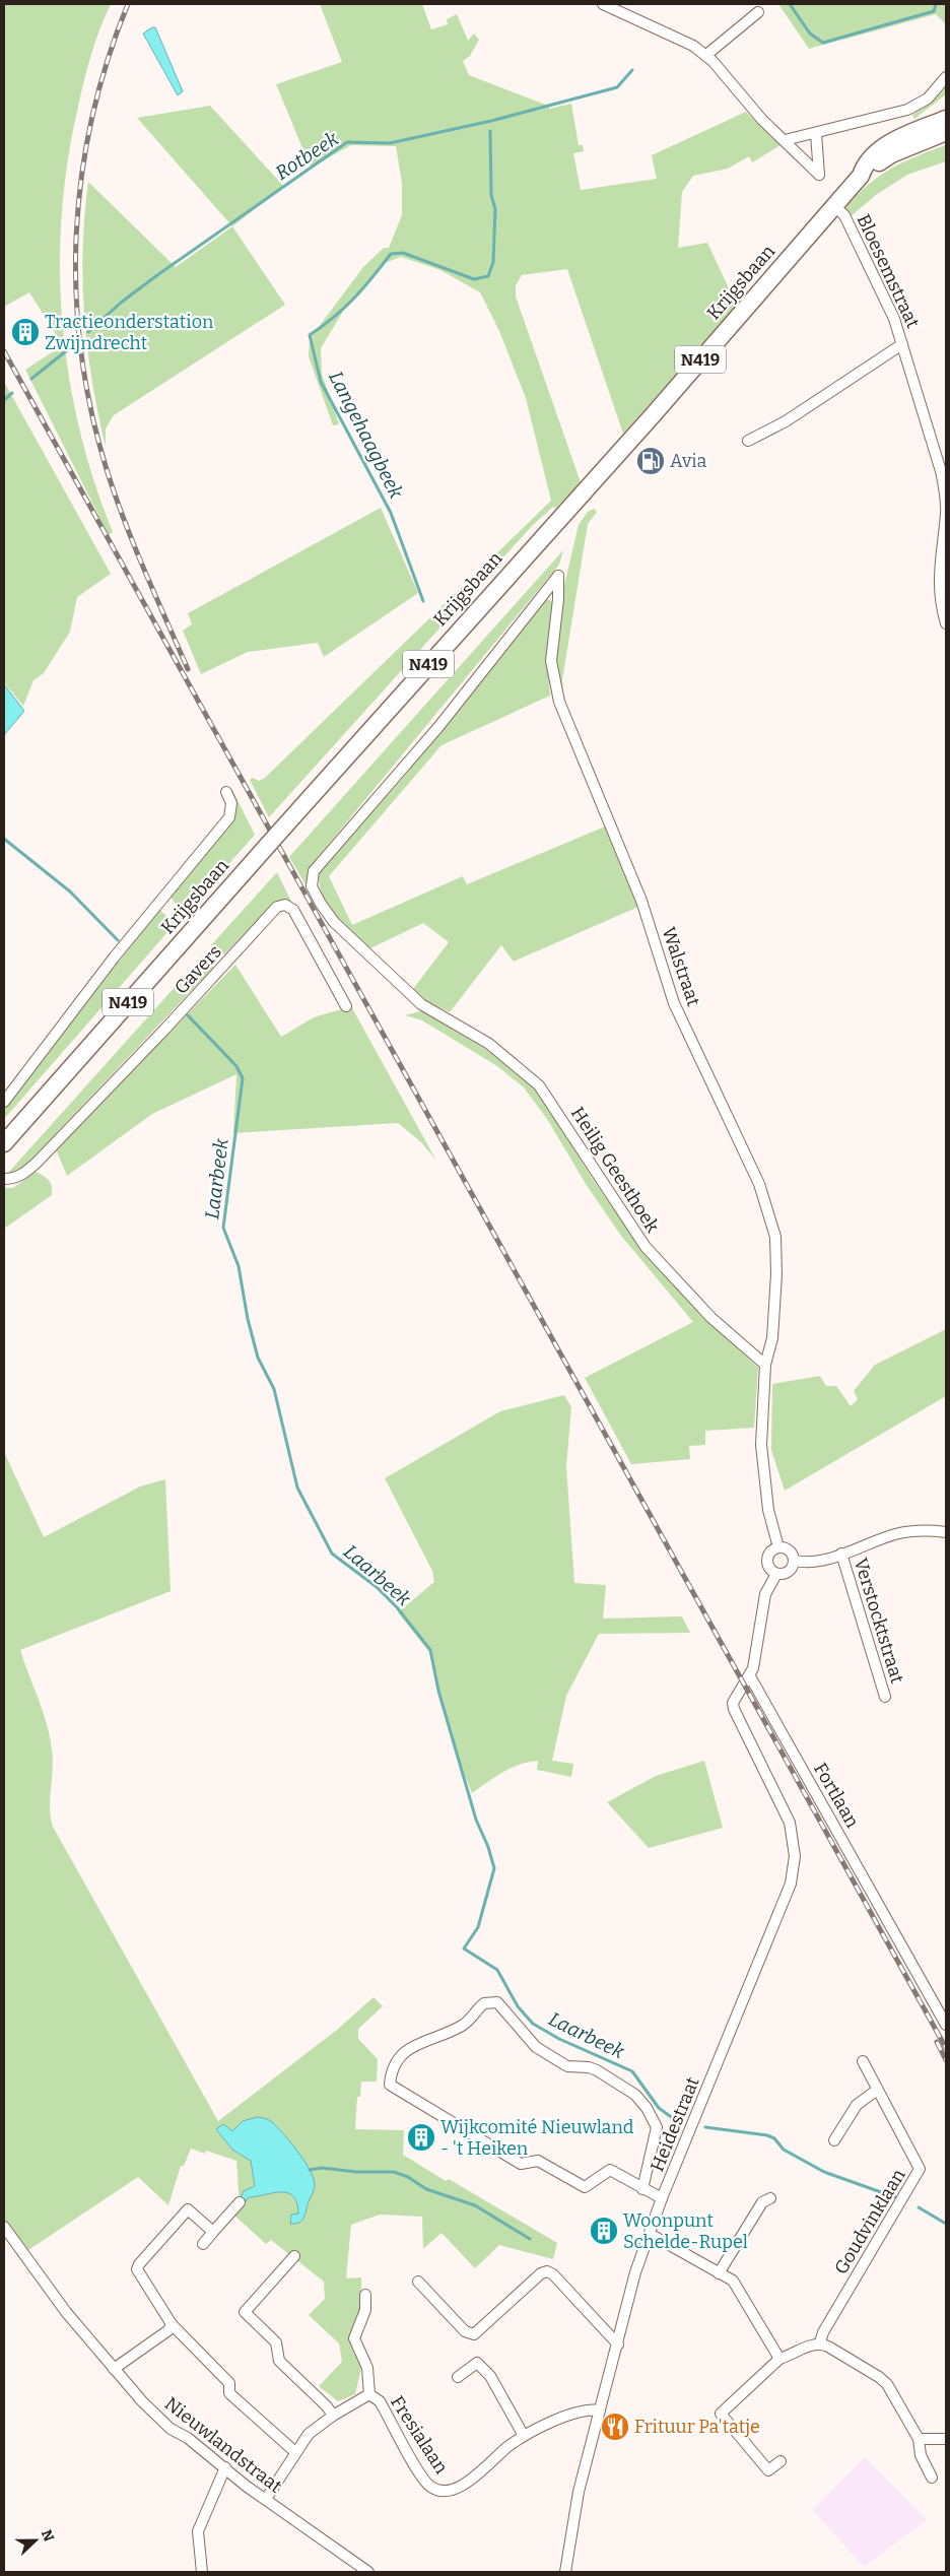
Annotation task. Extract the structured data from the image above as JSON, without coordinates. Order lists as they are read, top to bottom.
{
  "streets": {
    "main road": ["Krijgsbaan", "N419"],
    "street": [
      "Bloesemstraat",
      "Walstraat",
      "Gavers",
      "Heilig Geesthoek",
      "Verstocktstraat",
      "Fortlaan",
      "Heidestraat",
      "Goudvinklaan",
      "Fresialaan",
      "Nieuwlandstraat"
    ]
  },
  "crossings": [
    ["Bloesemstraat", "Krijgsbaan"],
    ["Walstraat", "Heilig Geesthoek"],
    ["Fortlaan", "Heidestraat"],
    ["Heidestraat", "Fresialaan"],
    ["Fresialaan", "Nieuwlandstraat"]
  ],
  "water": ["Rotbeek", "Langehaagbeek", "Laarbeek"],
  "places": {
    "building": ["Tractieonderstation Zwijndrecht", "Wijkcomité Nieuwland - 't Heiken", "Woonpunt Schelde-Rupel"],
    "fuel station": ["Avia"],
    "restaurant": ["Frituur Pa'tatje"]
  },
  "north": "right"
}
